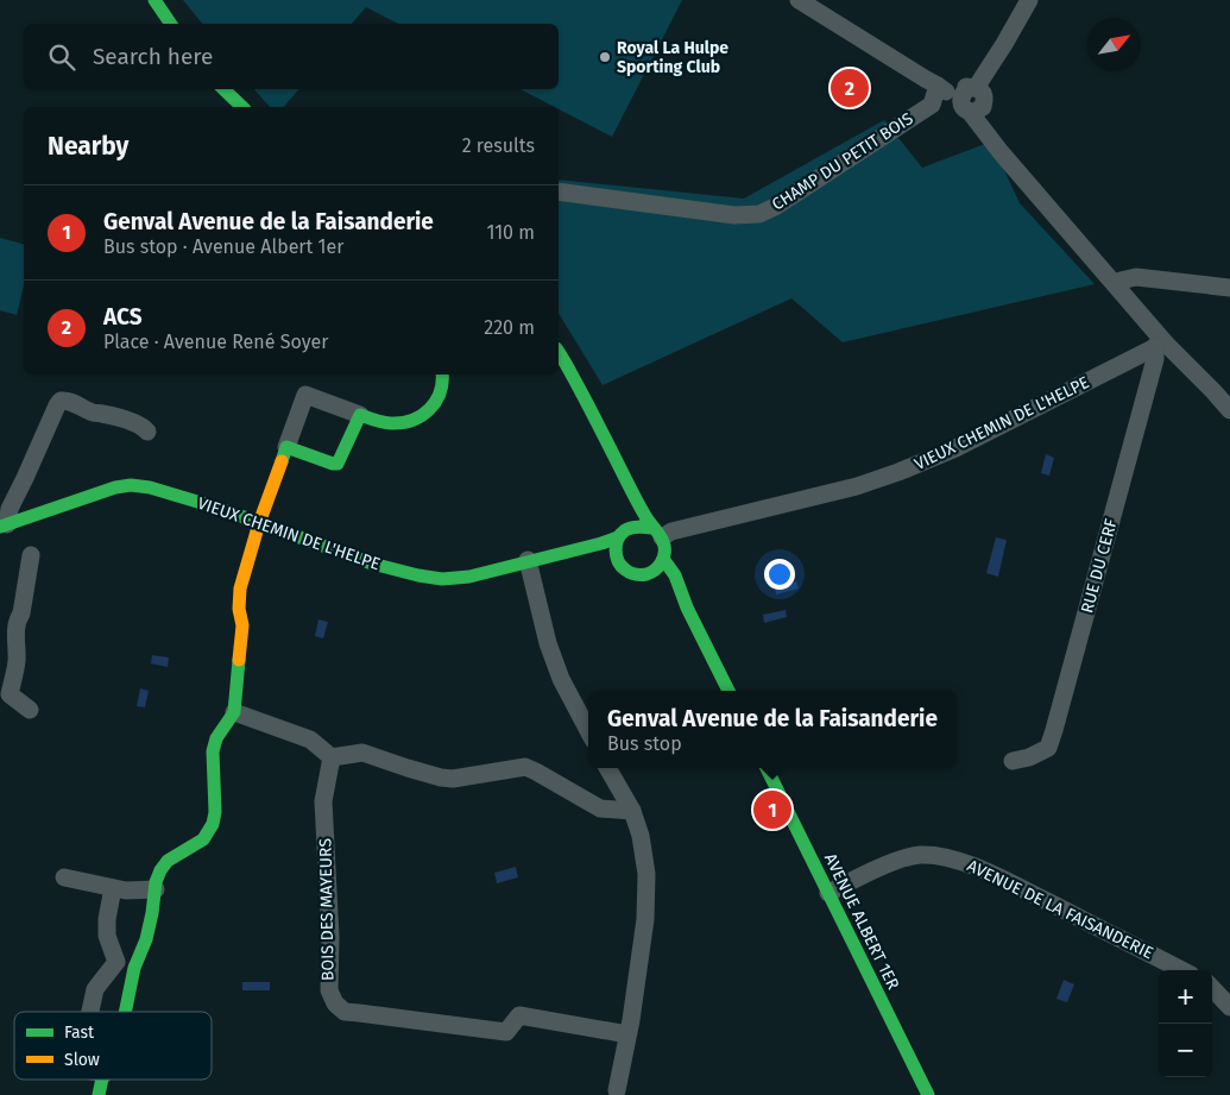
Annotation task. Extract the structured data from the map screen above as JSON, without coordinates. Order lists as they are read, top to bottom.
{
  "streets": {
    "street": [
      "CHAMP DU PETIT BOIS",
      "VIEUX CHEMIN DE L'HELPE",
      "RUE DU CERF",
      "BOIS DES MAYEURS",
      "AVENUE DE LA FAISANDERIE",
      "AVENUE ALBERT 1ER"
    ]
  },
  "crossings": [
    ["VIEUX CHEMIN DE L'HELPE", "RUE DU CERF"],
    ["AVENUE DE LA FAISANDERIE", "AVENUE ALBERT 1ER"]
  ],
  "places": ["Royal La Hulpe Sporting Club"],
  "legend": ["Fast", "Slow"],
  "north": "top right",
  "page": {
    "search": "Search here",
    "pins": ["2", "1"],
    "heading": ["Nearby", "2 results"],
    "list": [
      {
        "mark": "1",
        "name": "Genval Avenue de la Faisanderie",
        "note": "Bus stop · Avenue Albert 1er",
        "value": "110 m"
      },
      {
        "mark": "2",
        "name": "ACS",
        "note": "Place · Avenue René Soyer",
        "value": "220 m"
      }
    ],
    "popup": ["Genval Avenue de la Faisanderie", "Bus stop"],
    "map_buttons": ["+", "−"]
  }
}
